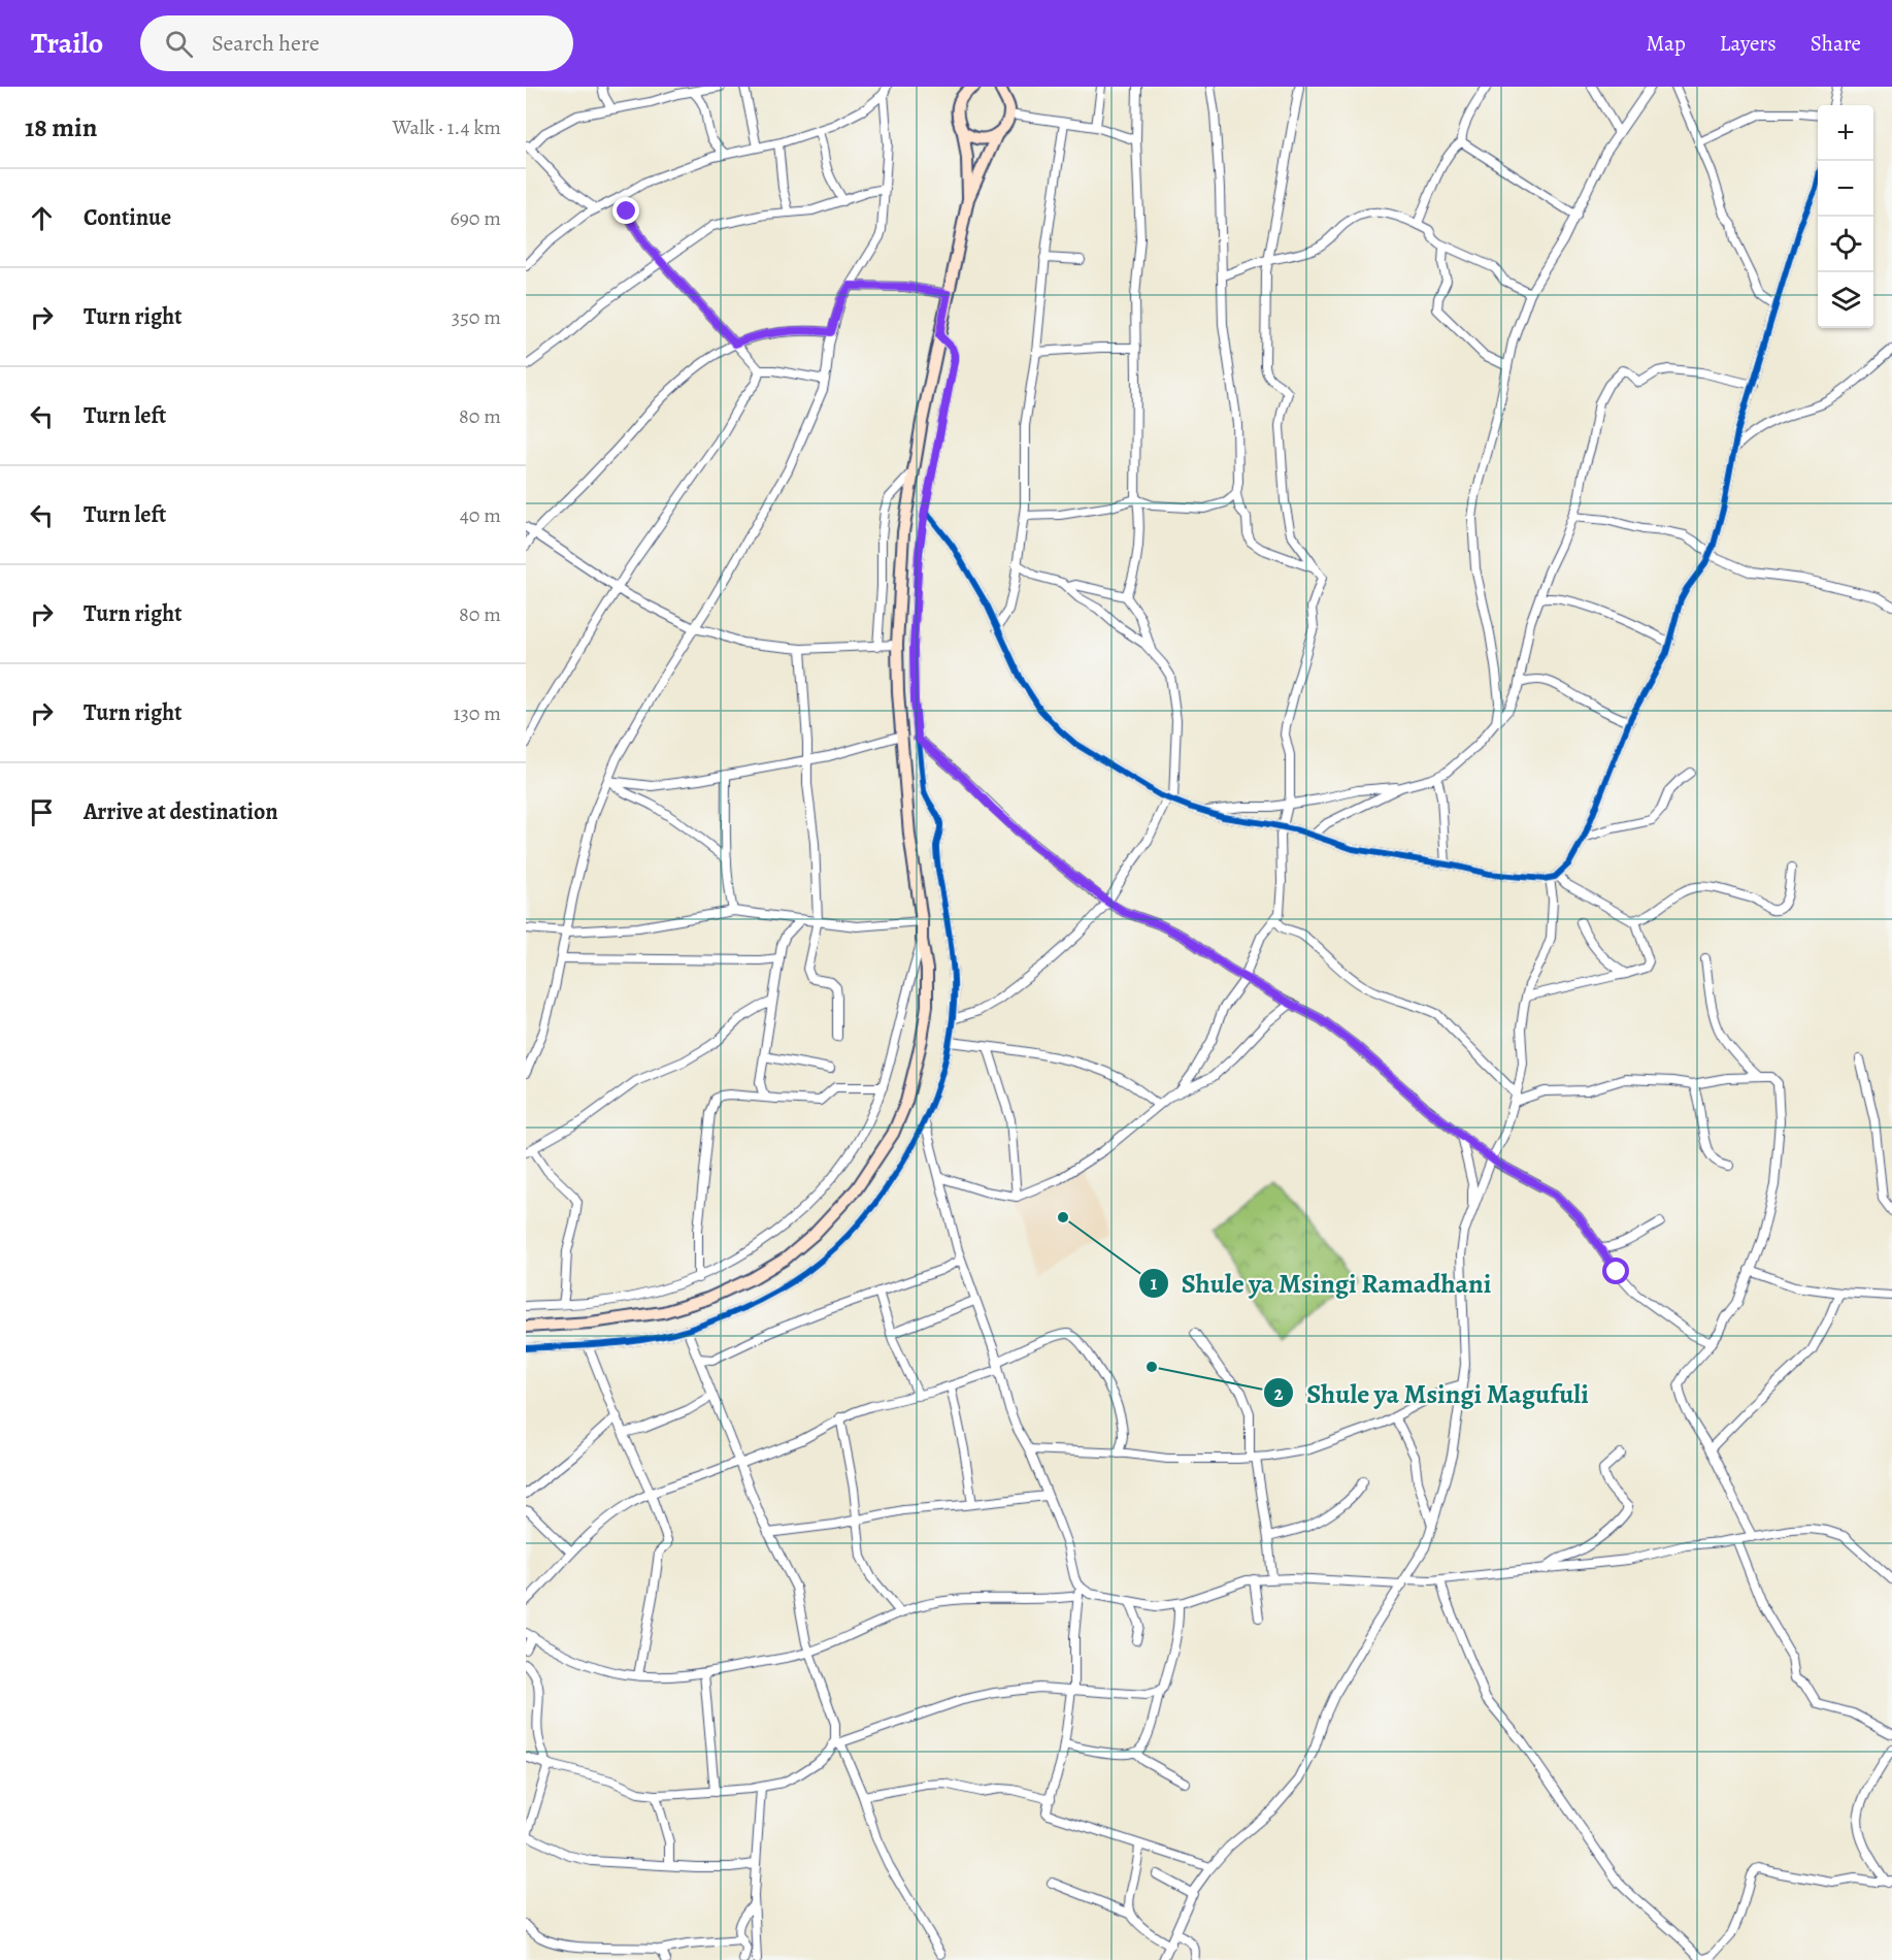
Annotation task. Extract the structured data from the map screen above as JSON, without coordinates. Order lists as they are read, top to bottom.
{
  "places": ["Shule ya Msingi Ramadhani", "Shule ya Msingi Magufuli"],
  "page": {
    "header": "Trailo",
    "search": "Search here",
    "nav": ["Map", "Layers", "Share"],
    "heading": ["18 min", "Walk · 1.4 km"],
    "map_buttons": ["+", "−"],
    "list": [
      ["Continue", "690 m"],
      ["Turn right", "350 m"],
      ["Turn left", "80 m"],
      ["Turn left", "40 m"],
      ["Turn right", "80 m"],
      ["Turn right", "130 m"],
      "Arrive at destination"
    ]
  }
}
